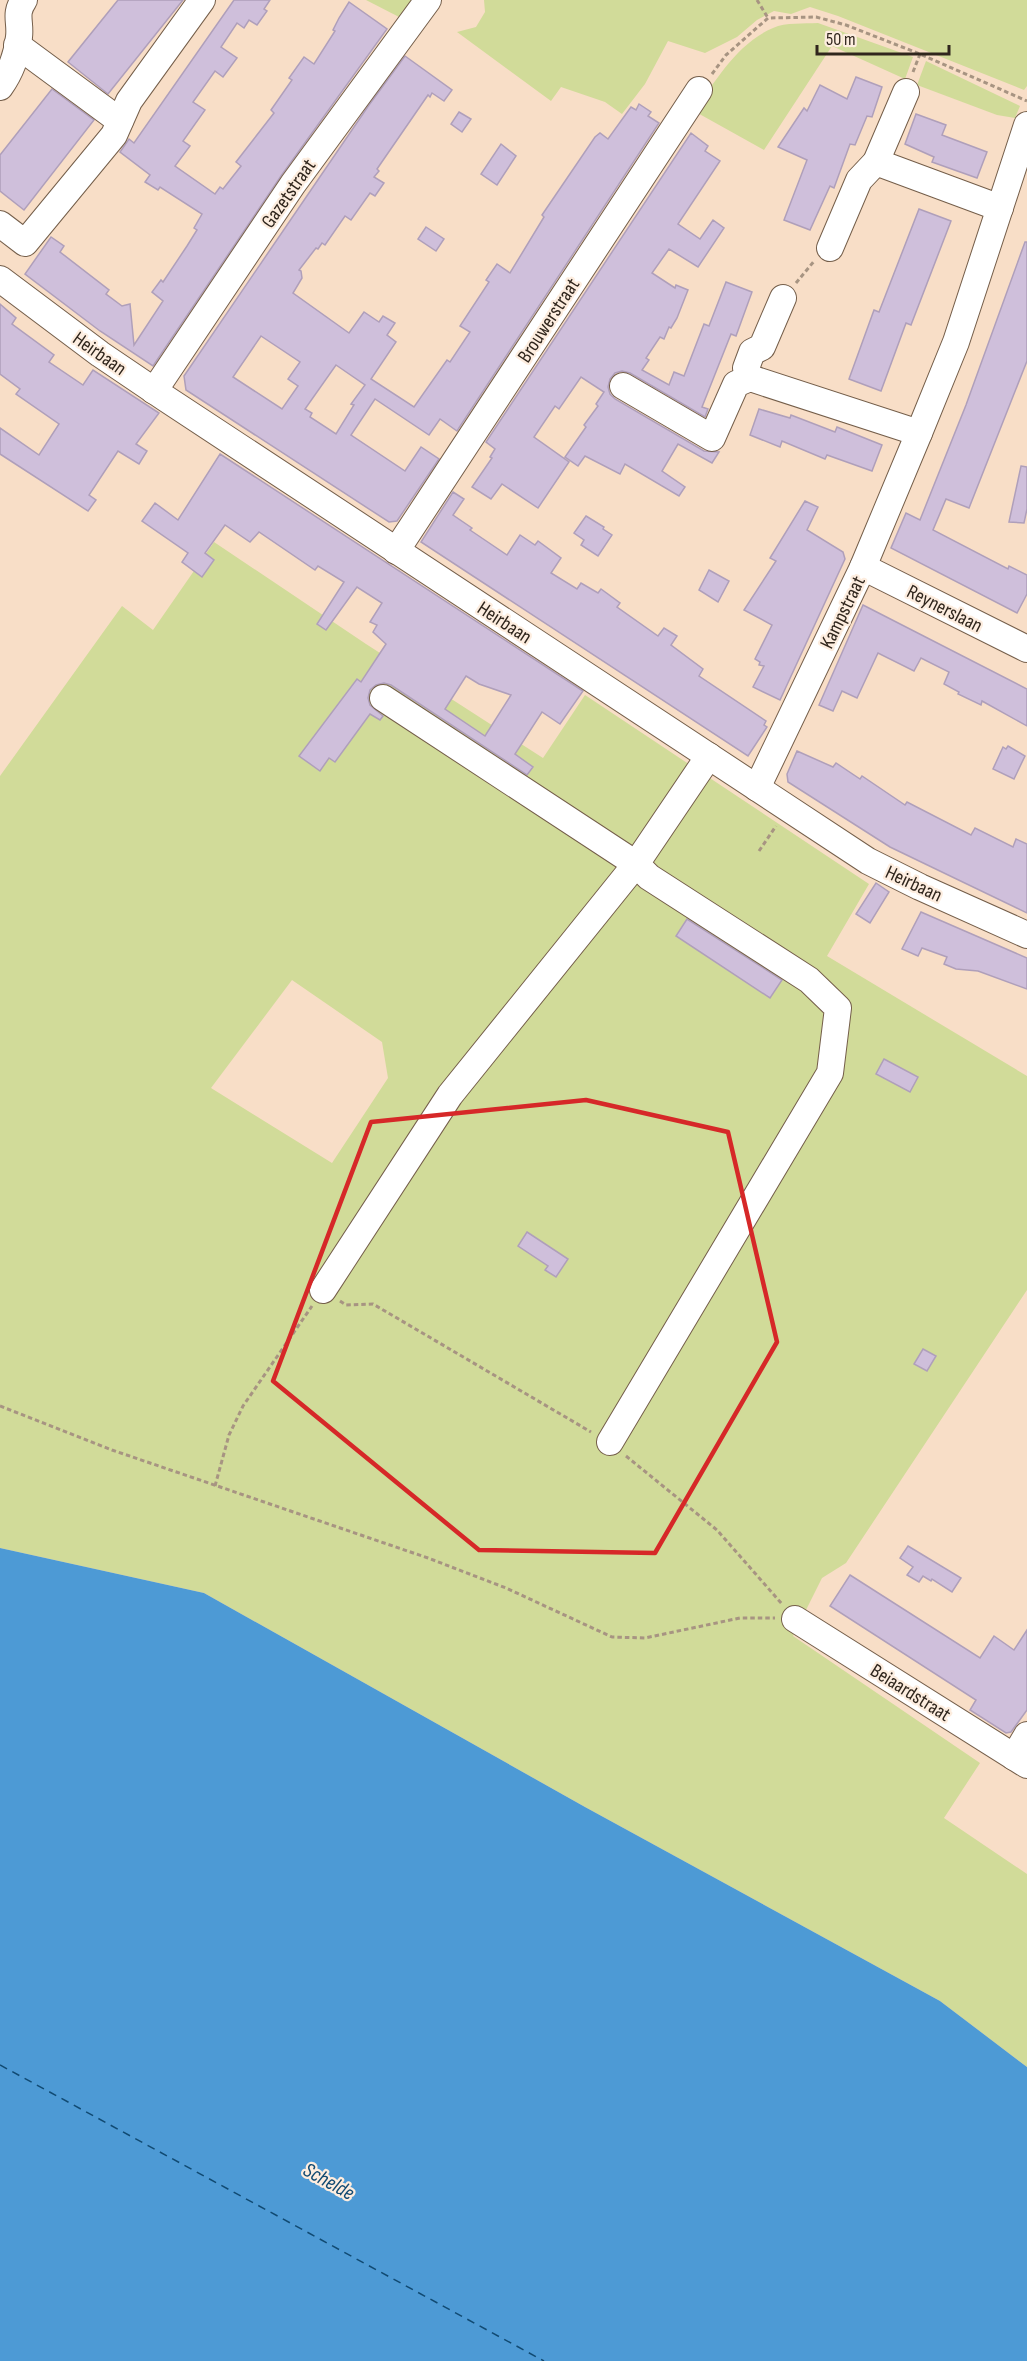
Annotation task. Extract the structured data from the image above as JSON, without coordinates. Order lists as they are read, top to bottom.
{
  "streets": {
    "street": [
      "Gazetstraat",
      "Brouwerstraat",
      "Heirbaan",
      "Reynerslaan",
      "Kampstraat",
      "Beiaardstraat"
    ]
  },
  "crossings": [
    ["Gazetstraat", "Heirbaan"],
    ["Brouwerstraat", "Heirbaan"],
    ["Heirbaan", "Kampstraat"],
    ["Reynerslaan", "Kampstraat"]
  ],
  "water": ["Schelde"],
  "scale_bar": "50 m"
}
